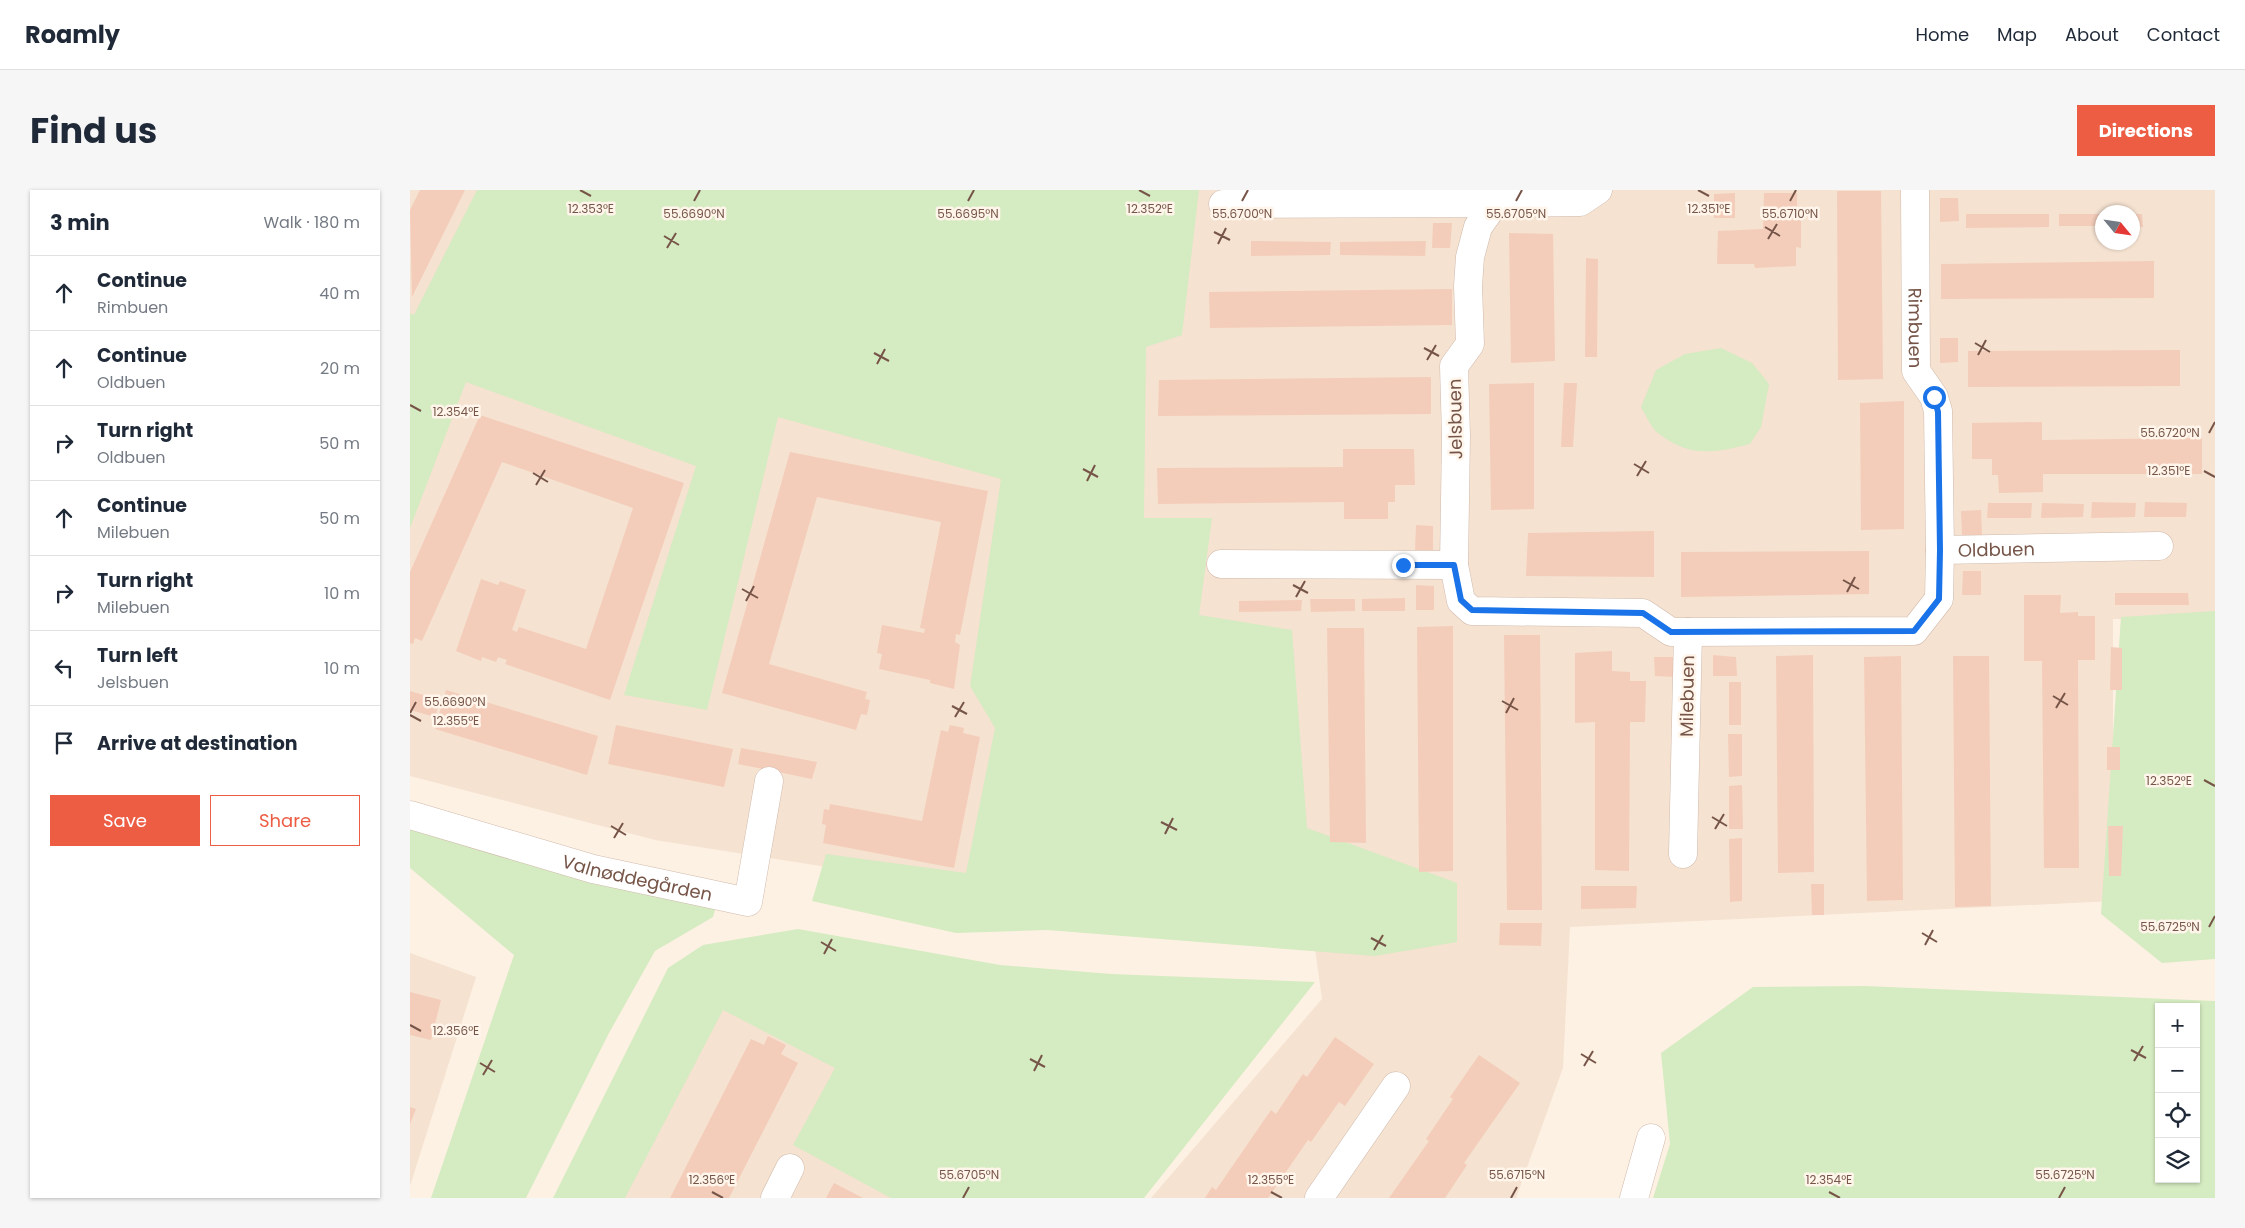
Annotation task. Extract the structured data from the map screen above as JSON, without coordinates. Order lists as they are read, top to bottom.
{
  "streets": {
    "street": [
      "Rimbuen",
      "Jelsbuen",
      "Oldbuen",
      "Milebuen",
      "Valnøddegården"
    ]
  },
  "crossings": [
    ["Rimbuen", "Oldbuen"],
    ["Jelsbuen", "Milebuen"],
    ["Oldbuen", "Milebuen"]
  ],
  "north": "bottom right",
  "page": {
    "header": "Roamly",
    "nav": [
      "Home",
      "Map",
      "About",
      "Contact"
    ],
    "title": "Find us",
    "buttons": [
      "Directions",
      ["Save", "Share"]
    ],
    "heading": ["3 min", "Walk · 180 m"],
    "list": [
      ["Continue", "Rimbuen", "40 m"],
      ["Continue", "Oldbuen", "20 m"],
      ["Turn right", "Oldbuen", "50 m"],
      ["Continue", "Milebuen", "50 m"],
      ["Turn right", "Milebuen", "10 m"],
      ["Turn left", "Jelsbuen", "10 m"],
      "Arrive at destination"
    ],
    "map_buttons": ["+", "−"]
  },
  "coordinates": [
    "12.351°E",
    "12.353°E",
    "12.352°E",
    "55.6690°N",
    "55.6695°N",
    "55.6700°N",
    "55.6705°N",
    "55.6710°N",
    "12.354°E",
    "55.6720°N",
    "12.355°E",
    "55.6725°N",
    "12.356°E",
    "55.6715°N"
  ]
}
